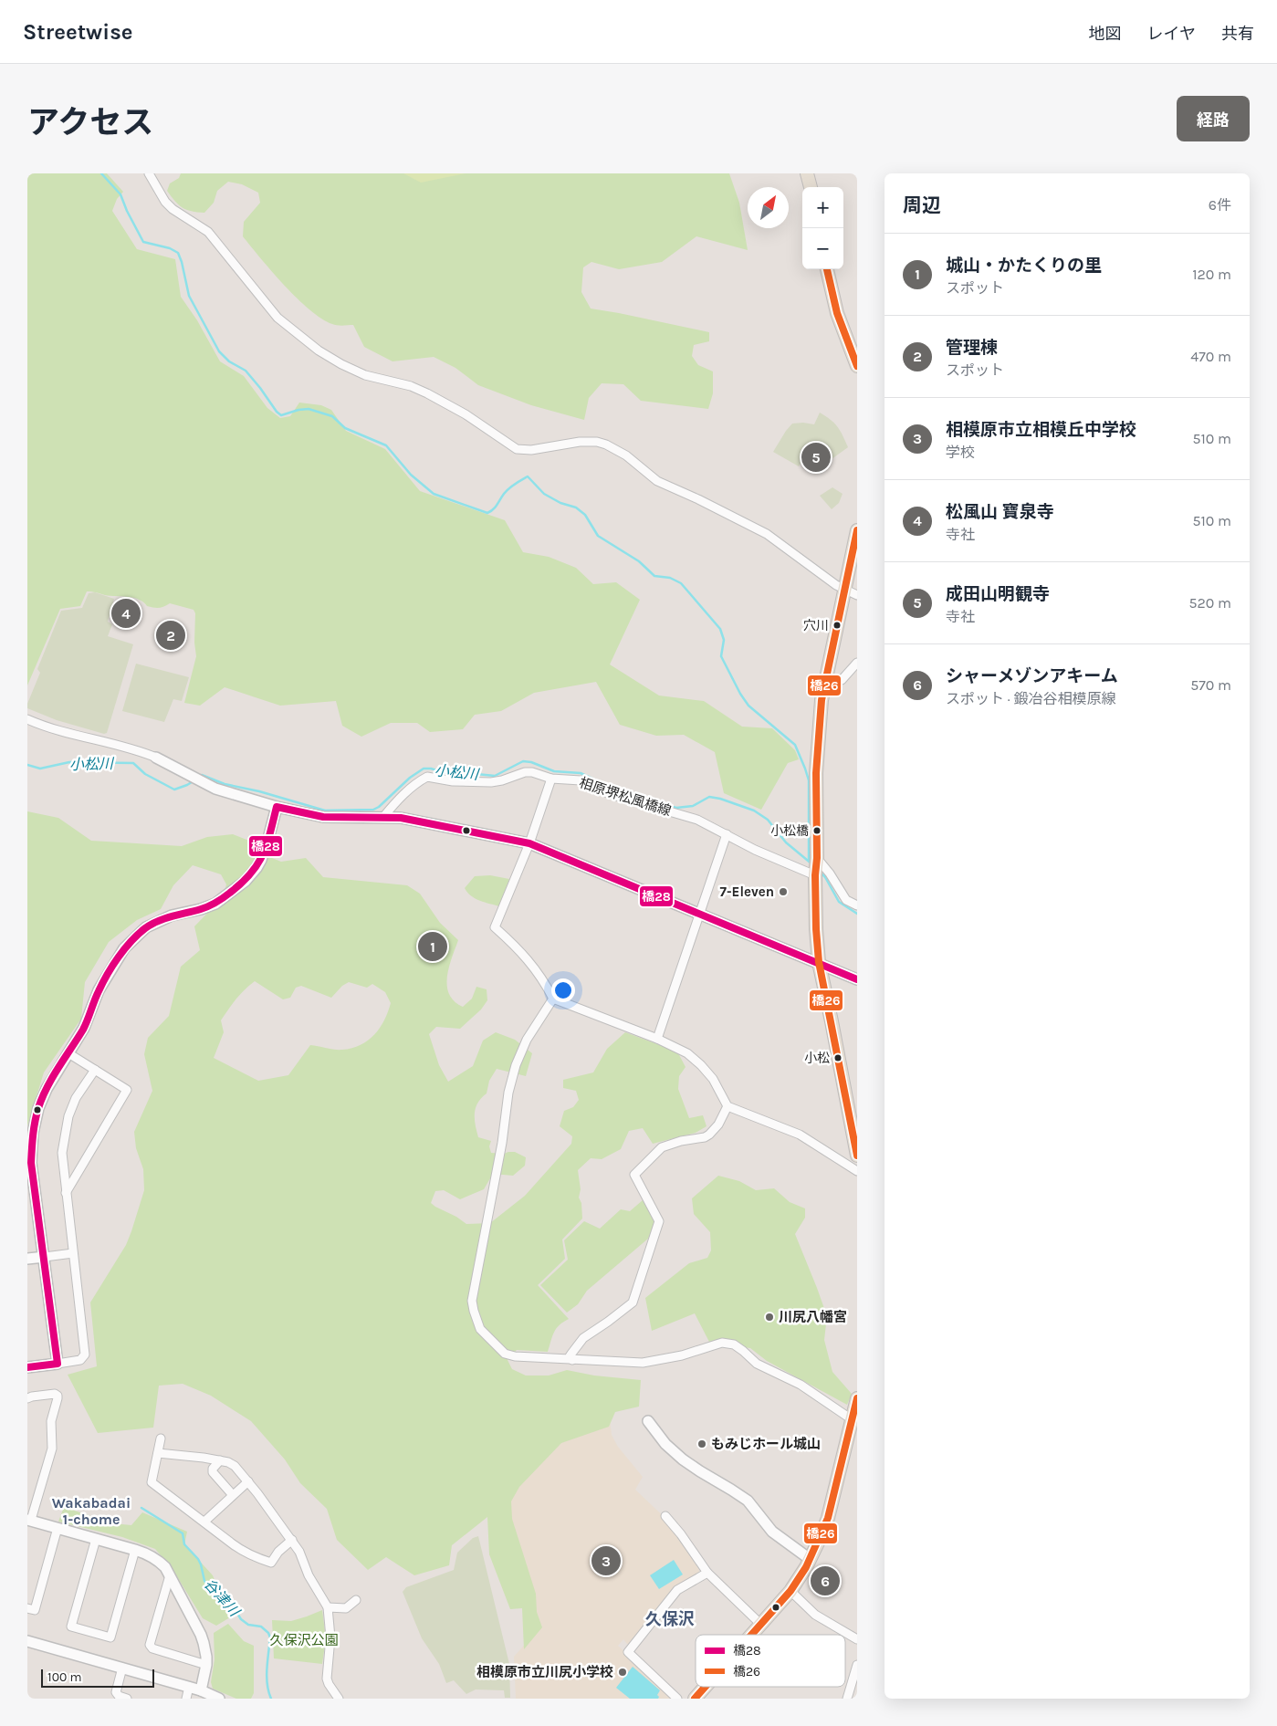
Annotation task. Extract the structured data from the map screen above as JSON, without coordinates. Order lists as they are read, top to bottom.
{
  "streets": {
    "street": ["相原堺松風橋線"]
  },
  "districts": ["Wakabadai 1-chome", "久保沢"],
  "water": ["小松川", "谷津川"],
  "parks": ["久保沢公園"],
  "places": [
    "穴川",
    "小松橋",
    "7-Eleven",
    "小松",
    "川尻八幡宮",
    "もみじホール城山",
    "相模原市立川尻小学校"
  ],
  "lines": ["transit line 橋26", "transit line 橋28"],
  "legend": ["橋28", "橋26"],
  "scale_bar": "100 m",
  "north": "top right",
  "page": {
    "header": "Streetwise",
    "nav": ["地図", "レイヤ", "共有"],
    "title": "アクセス",
    "buttons": "経路",
    "heading": ["周辺", "6件"],
    "map_buttons": ["+", "−"],
    "list": [
      {
        "mark": "1",
        "name": "城山・かたくりの里",
        "note": "スポット",
        "value": "120 m"
      },
      {
        "mark": "2",
        "name": "管理棟",
        "note": "スポット",
        "value": "470 m"
      },
      {
        "mark": "3",
        "name": "相模原市立相模丘中学校",
        "note": "学校",
        "value": "510 m"
      },
      {
        "mark": "4",
        "name": "松風山 寶泉寺",
        "note": "寺社",
        "value": "510 m"
      },
      {
        "mark": "5",
        "name": "成田山明観寺",
        "note": "寺社",
        "value": "520 m"
      },
      {
        "mark": "6",
        "name": "シャーメゾンアキーム",
        "note": "スポット · 鍛冶谷相模原線",
        "value": "570 m"
      }
    ],
    "pins": [
      "5",
      "4",
      "2",
      "1",
      "3",
      "6"
    ],
    "scale": "100 m"
  }
}
